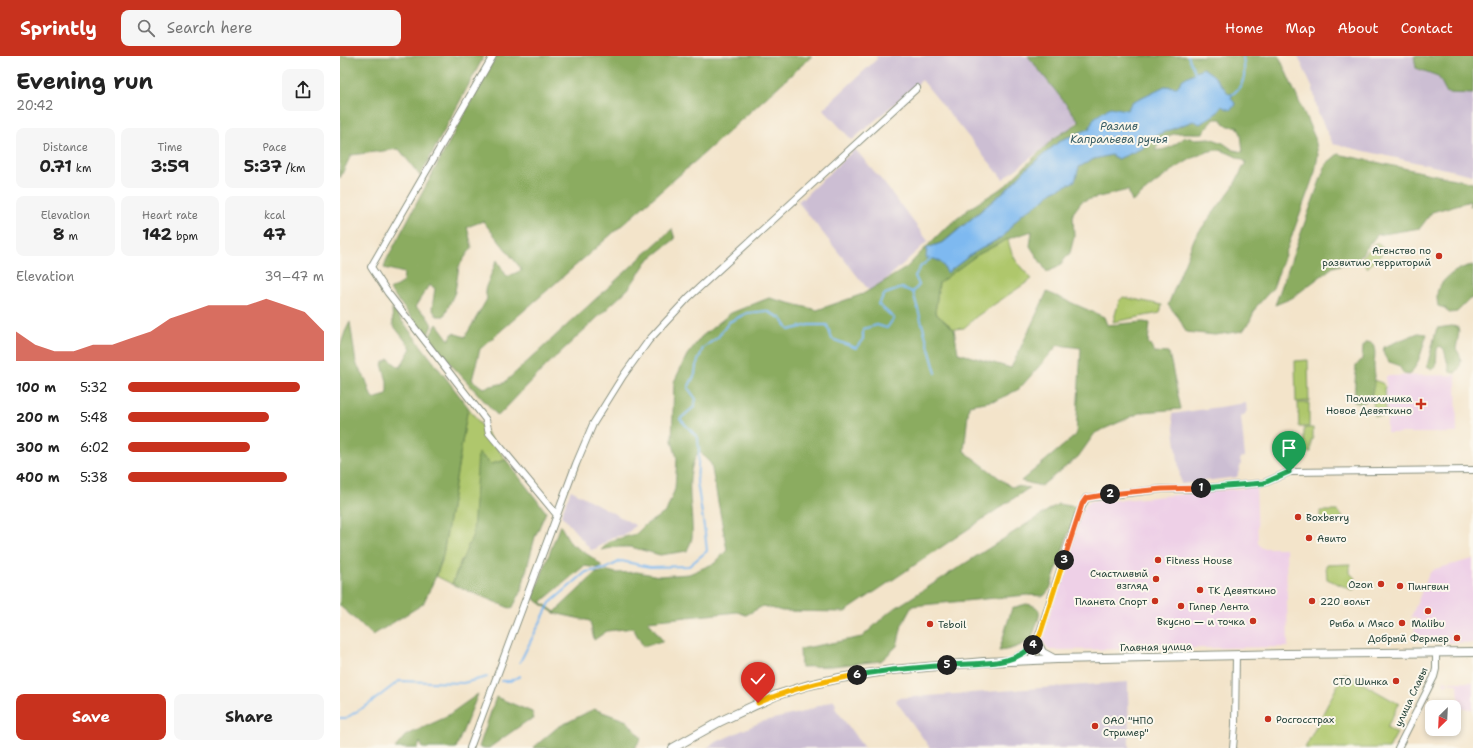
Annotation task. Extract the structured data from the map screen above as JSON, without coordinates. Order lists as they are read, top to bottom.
{
  "streets": {
    "main road": ["Главная улица"],
    "street": ["улица Славы"]
  },
  "crossings": [
    ["Главная улица", "улица Славы"]
  ],
  "water": ["Разлив Капральева ручья"],
  "places": {
    "other": [
      "Агенство по развитию территорий",
      "Boxberry",
      "Авито",
      "Fitness House",
      "Счастливый взгляд",
      "Ozon",
      "Пингвин",
      "ТК Девяткино",
      "Планета Спорт",
      "220 вольт",
      "Гипер Лента",
      "Malibu",
      "Вкусно — и точка",
      "Рыба и Мясо",
      "Teboil",
      "Добрый Фермер",
      "СТО Шинка",
      "Росгосстрах",
      "ОАО \"НПО Стример\""
    ],
    "health": ["Поликлиника Новое Девяткино"]
  },
  "north": "bottom left",
  "page": {
    "header": "Sprintly",
    "search": "Search here",
    "nav": [
      "Home",
      "Map",
      "About",
      "Contact"
    ],
    "heading": ["Evening run", "20:42"],
    "stats": [
      ["Distance", "0.71 km"],
      ["Time", "3:59"],
      ["Pace", "5:37 /km"],
      ["Elevation", "8 m"],
      ["Heart rate", "142 bpm"],
      ["kcal", "47"]
    ],
    "chart": ["Elevation", "39–47 m"],
    "list": [
      {
        "name": "100 m",
        "note": "5:32"
      },
      {
        "name": "200 m",
        "note": "5:48"
      },
      {
        "name": "300 m",
        "note": "6:02"
      },
      {
        "name": "400 m",
        "note": "5:38"
      }
    ],
    "pins": [
      "1",
      "2",
      "3",
      "4",
      "5",
      "6"
    ],
    "buttons": ["Save", "Share"]
  }
}
